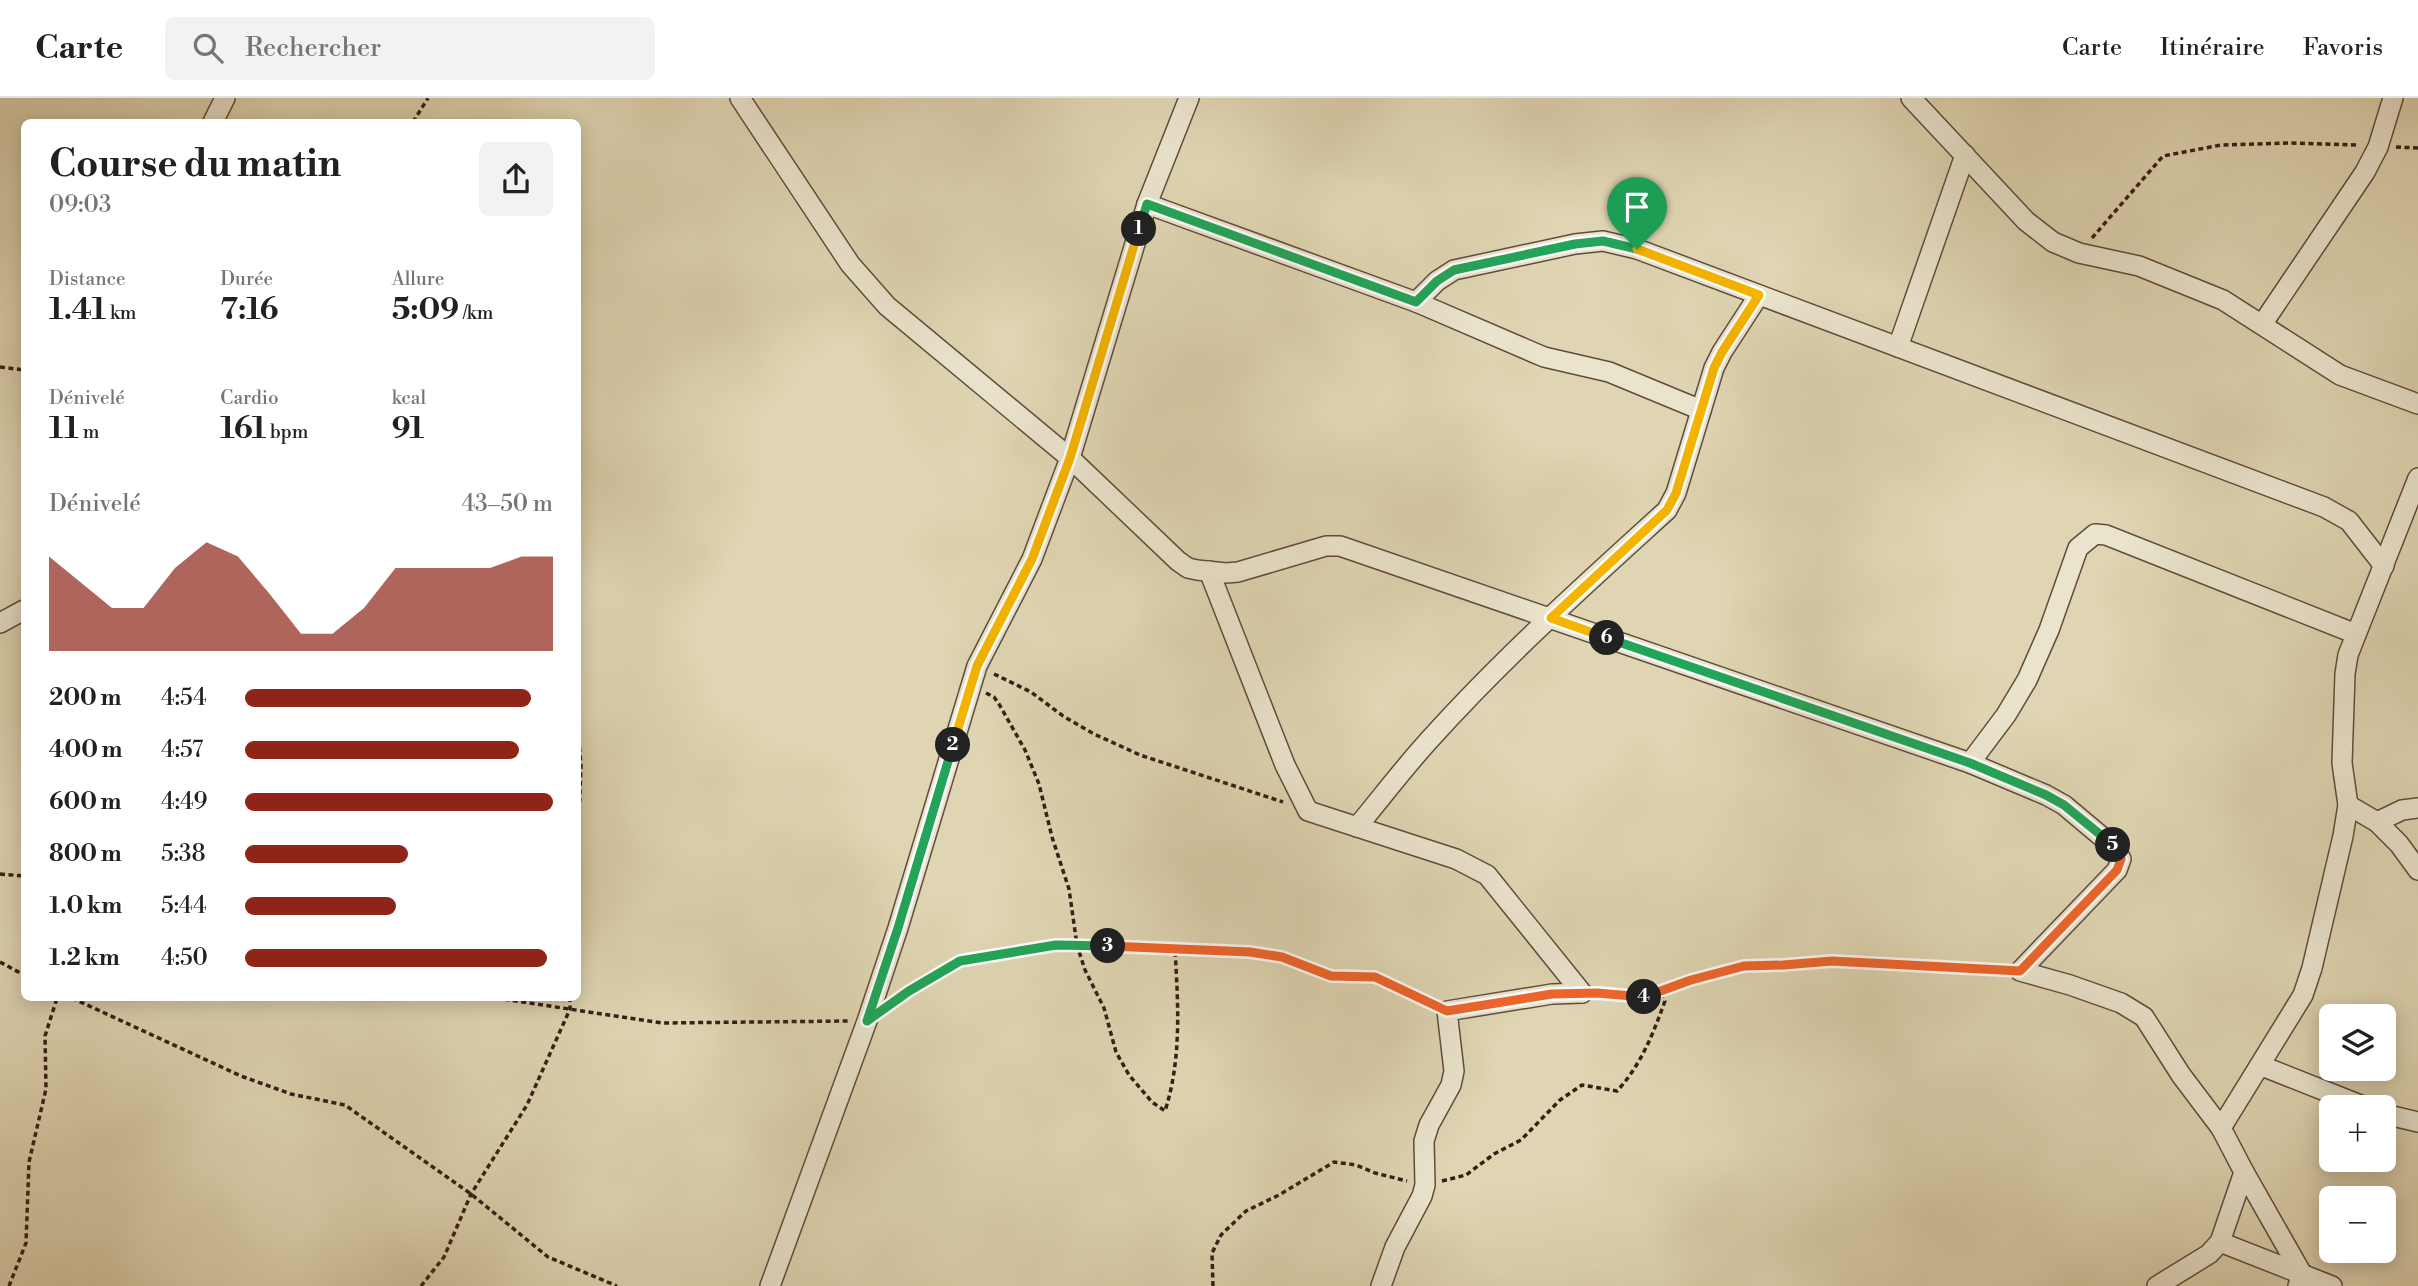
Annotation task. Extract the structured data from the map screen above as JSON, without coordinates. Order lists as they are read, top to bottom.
{
  "page": {
    "header": "Carte",
    "search": "Rechercher",
    "nav": ["Carte", "Itinéraire", "Favoris"],
    "heading": ["Course du matin", "09:03"],
    "pins": [
      "1",
      "6",
      "2",
      "5",
      "3",
      "4"
    ],
    "stats": [
      ["Distance", "1.41 km"],
      ["Durée", "7:16"],
      ["Allure", "5:09 /km"],
      ["Dénivelé", "11 m"],
      ["Cardio", "161 bpm"],
      ["kcal", "91"]
    ],
    "chart": ["Dénivelé", "43–50 m"],
    "list": [
      {
        "name": "200 m",
        "note": "4:54"
      },
      {
        "name": "400 m",
        "note": "4:57"
      },
      {
        "name": "600 m",
        "note": "4:49"
      },
      {
        "name": "800 m",
        "note": "5:38"
      },
      {
        "name": "1.0 km",
        "note": "5:44"
      },
      {
        "name": "1.2 km",
        "note": "4:50"
      }
    ],
    "map_buttons": ["+", "−"]
  }
}
